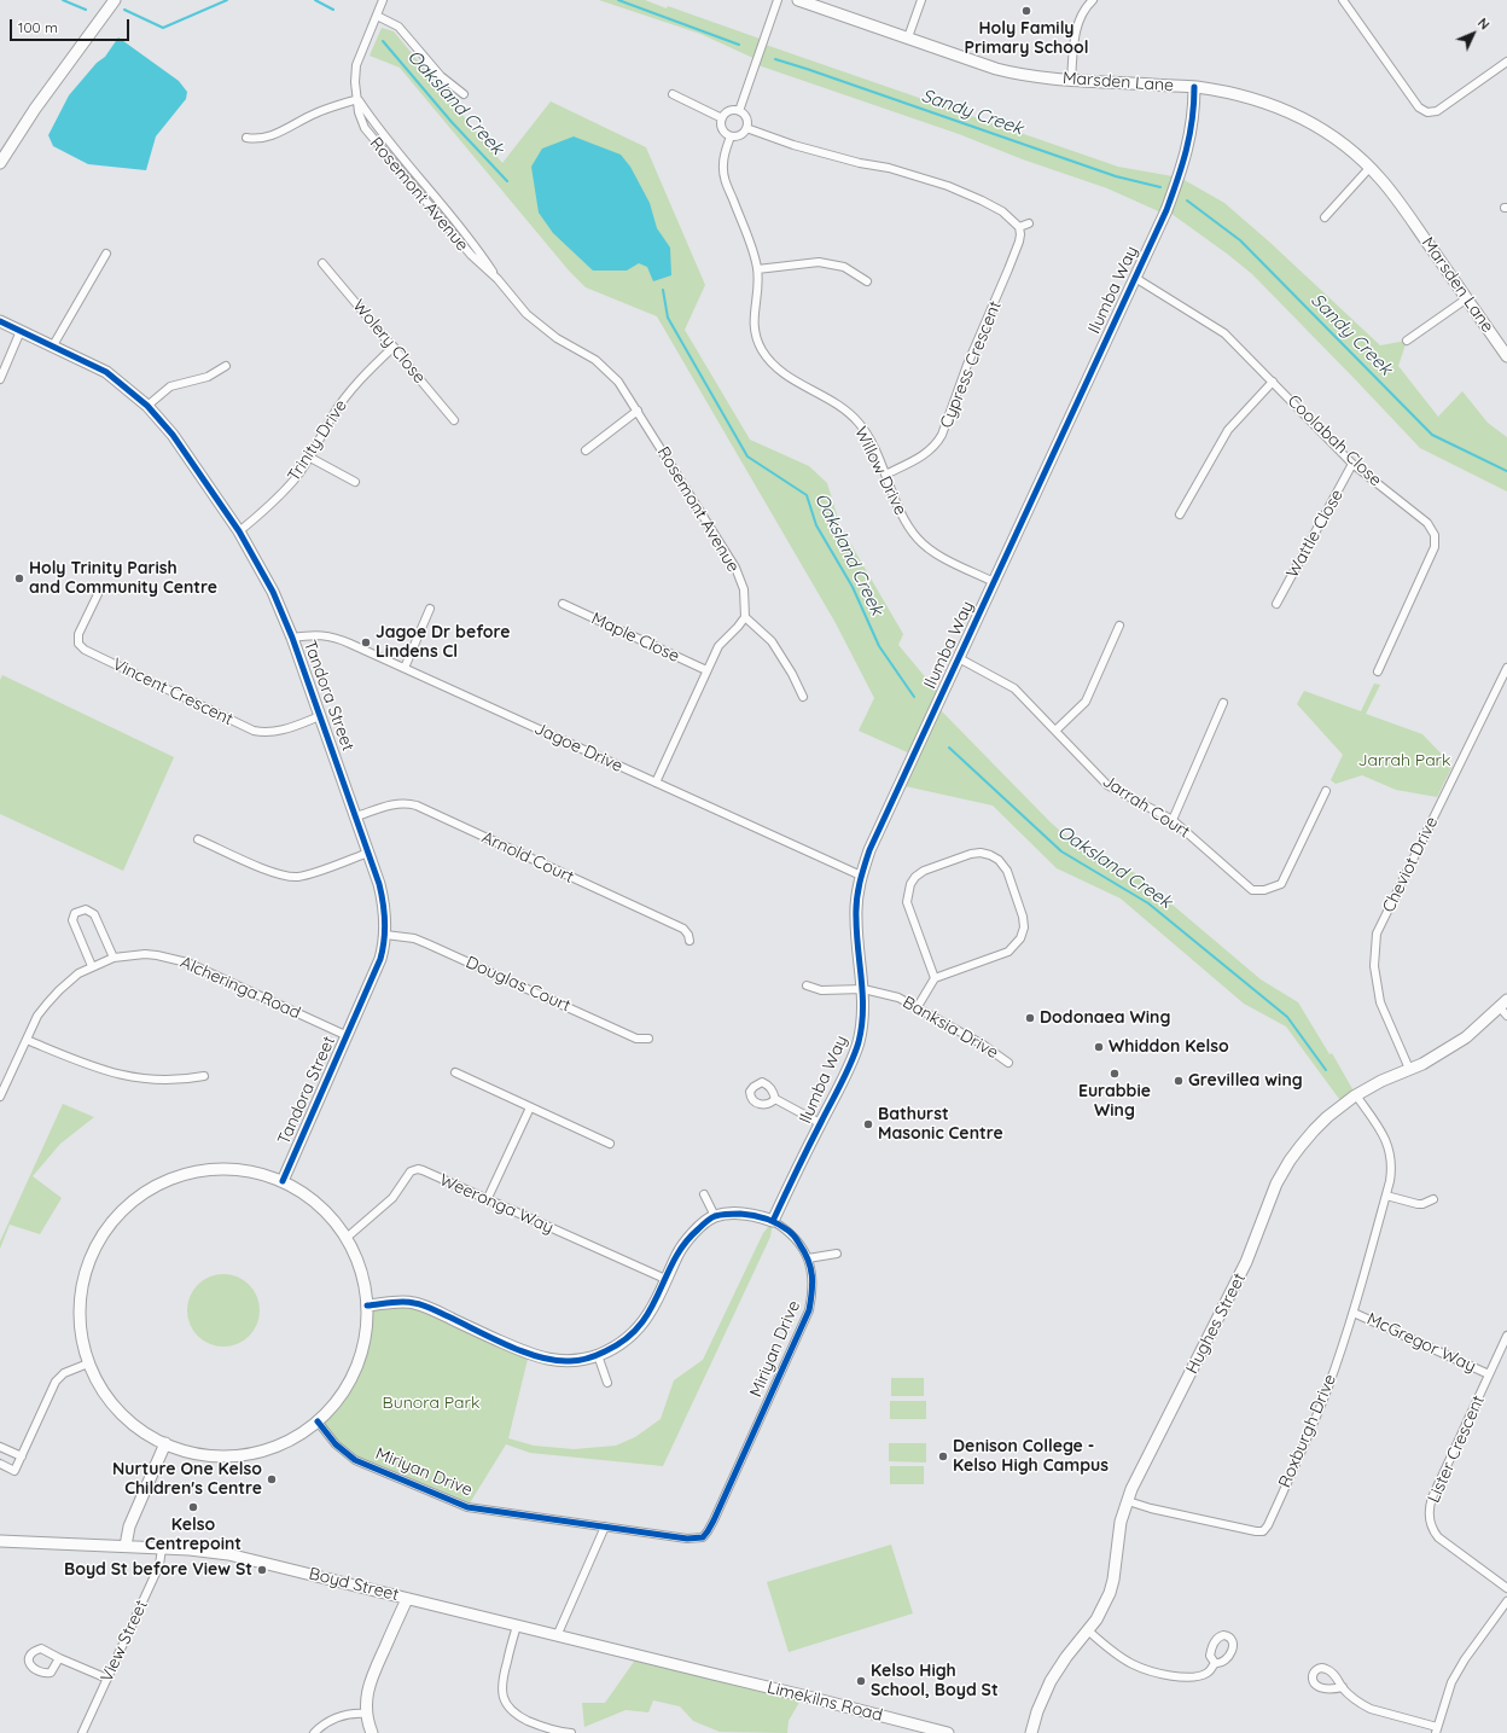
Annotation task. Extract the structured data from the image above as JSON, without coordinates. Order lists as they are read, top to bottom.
{
  "streets": {
    "street": [
      "Marsden Lane",
      "Rosemont Avenue",
      "Ilumba Way",
      "Wolery Close",
      "Cypress Crescent",
      "Trinity Drive",
      "Coolabah Close",
      "Willow Drive",
      "Wattle Close",
      "Maple Close",
      "Vincent Crescent",
      "Tandora Street",
      "Jagoe Drive",
      "Jarrah Court",
      "Arnold Court",
      "Cheviot Drive",
      "Douglas Court",
      "Alcheringa Road",
      "Banksia Drive",
      "Weeronga Way",
      "Hughes Street",
      "McGregor Way",
      "Miriyan Drive",
      "Roxburgh Drive",
      "Lister Crescent",
      "Boyd Street",
      "View Street",
      "Limekilns Road"
    ]
  },
  "crossings": [
    ["Marsden Lane", "Ilumba Way"],
    ["Ilumba Way", "Coolabah Close"],
    ["Ilumba Way", "Willow Drive"],
    ["Ilumba Way", "Jagoe Drive"],
    ["Ilumba Way", "Jarrah Court"],
    ["Ilumba Way", "Banksia Drive"],
    ["Ilumba Way", "Miriyan Drive"],
    ["Wolery Close", "Trinity Drive"],
    ["Cypress Crescent", "Willow Drive"],
    ["Trinity Drive", "Tandora Street"],
    ["Coolabah Close", "Wattle Close"],
    ["Vincent Crescent", "Tandora Street"],
    ["Tandora Street", "Jagoe Drive"],
    ["Tandora Street", "Arnold Court"],
    ["Tandora Street", "Douglas Court"],
    ["Tandora Street", "Alcheringa Road"],
    ["Cheviot Drive", "Hughes Street"],
    ["Hughes Street", "Roxburgh Drive"],
    ["McGregor Way", "Roxburgh Drive"],
    ["McGregor Way", "Lister Crescent"],
    ["Boyd Street", "View Street"],
    ["Boyd Street", "Limekilns Road"]
  ],
  "water": ["Oaksland Creek", "Sandy Creek"],
  "parks": ["Jarrah Park", "Bunora Park"],
  "places": [
    "Holy Family Primary School",
    "Holy Trinity Parish and Community Centre",
    "Jagoe Dr before Lindens Cl",
    "Dodonaea Wing",
    "Whiddon Kelso",
    "Eurabbie Wing",
    "Grevillea wing",
    "Bathurst Masonic Centre",
    "Denison College - Kelso High Campus",
    "Nurture One Kelso Children's Centre",
    "Kelso Centrepoint",
    "Boyd St before View St",
    "Kelso High School, Boyd St"
  ],
  "scale_bar": "100 m",
  "north": "top right"
}
